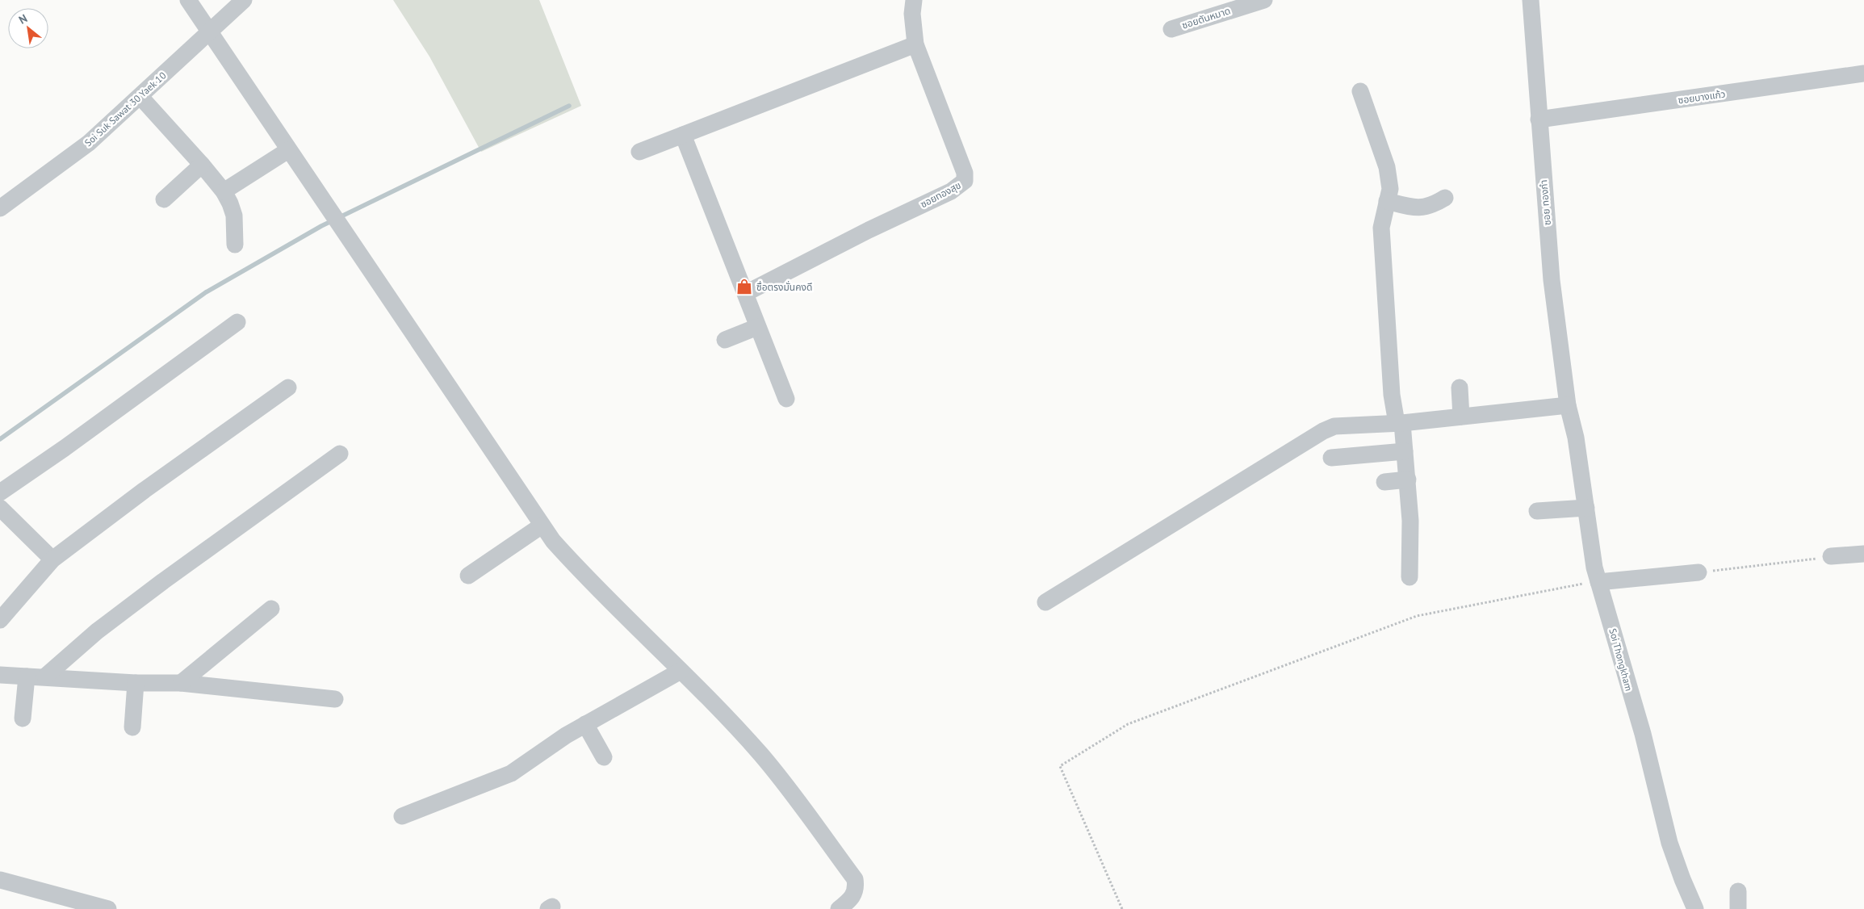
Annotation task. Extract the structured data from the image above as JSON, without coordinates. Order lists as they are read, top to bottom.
{
  "streets": {
    "street": [
      "ซอยตันหมาด",
      "ซอยบางแก้ว",
      "Soi Suk Sawat 30 Yaek 10",
      "ซอยทองสุข",
      "ซอย ทองภํา",
      "Soi Thongkham"
    ]
  },
  "crossings": [
    ["ซอยบางแก้ว", "ซอย ทองภํา"],
    ["ซอย ทองภํา", "Soi Thongkham"]
  ],
  "places": {
    "shop": ["ซื่อตรงมั่นคงดี"]
  },
  "north": "top left"
}
